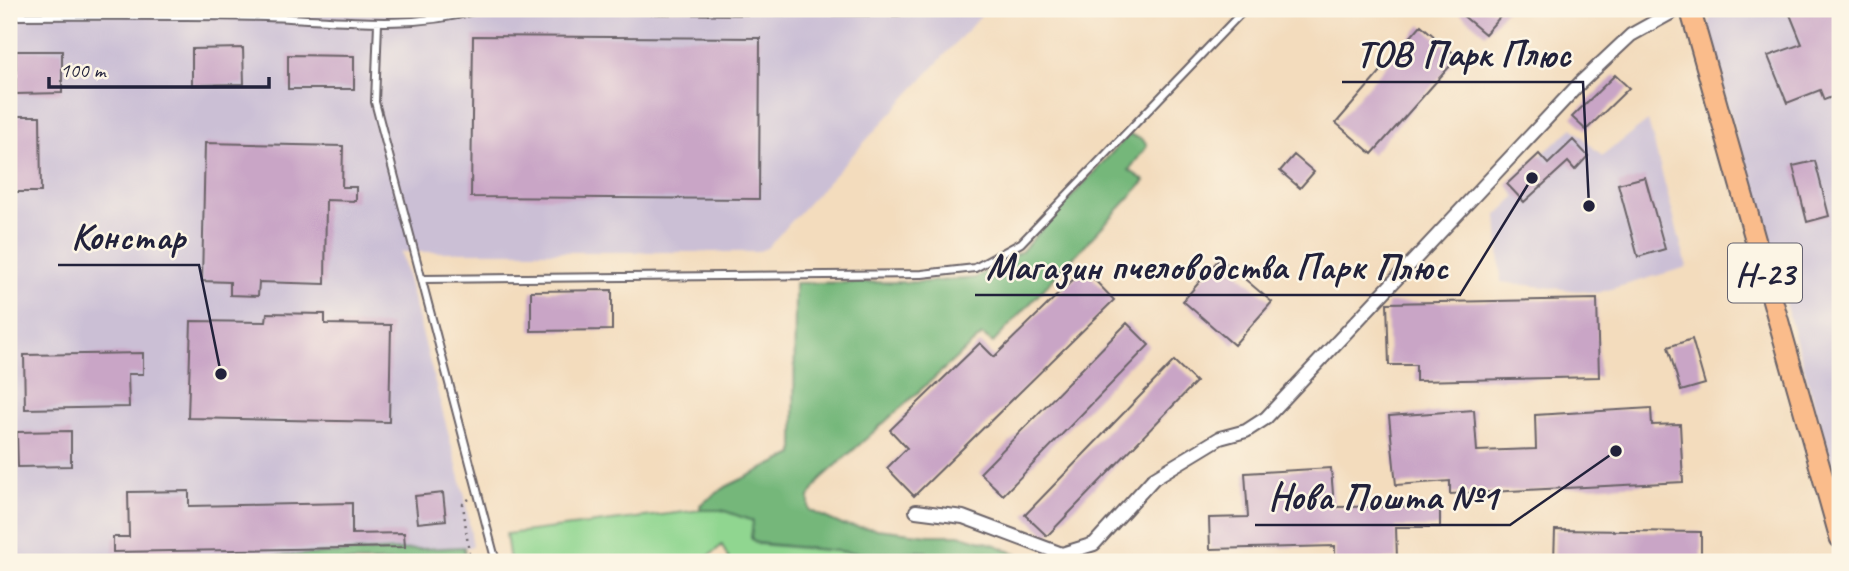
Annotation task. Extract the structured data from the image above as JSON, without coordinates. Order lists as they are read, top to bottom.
{
  "streets": {
    "main road": ["Н-23"]
  },
  "places": [
    "Магазин пчеловодства Парк Плюс",
    "ТОВ Парк Плюс",
    "Констар",
    "Нова Пошта №1"
  ],
  "scale_bar": "100 m"
}
